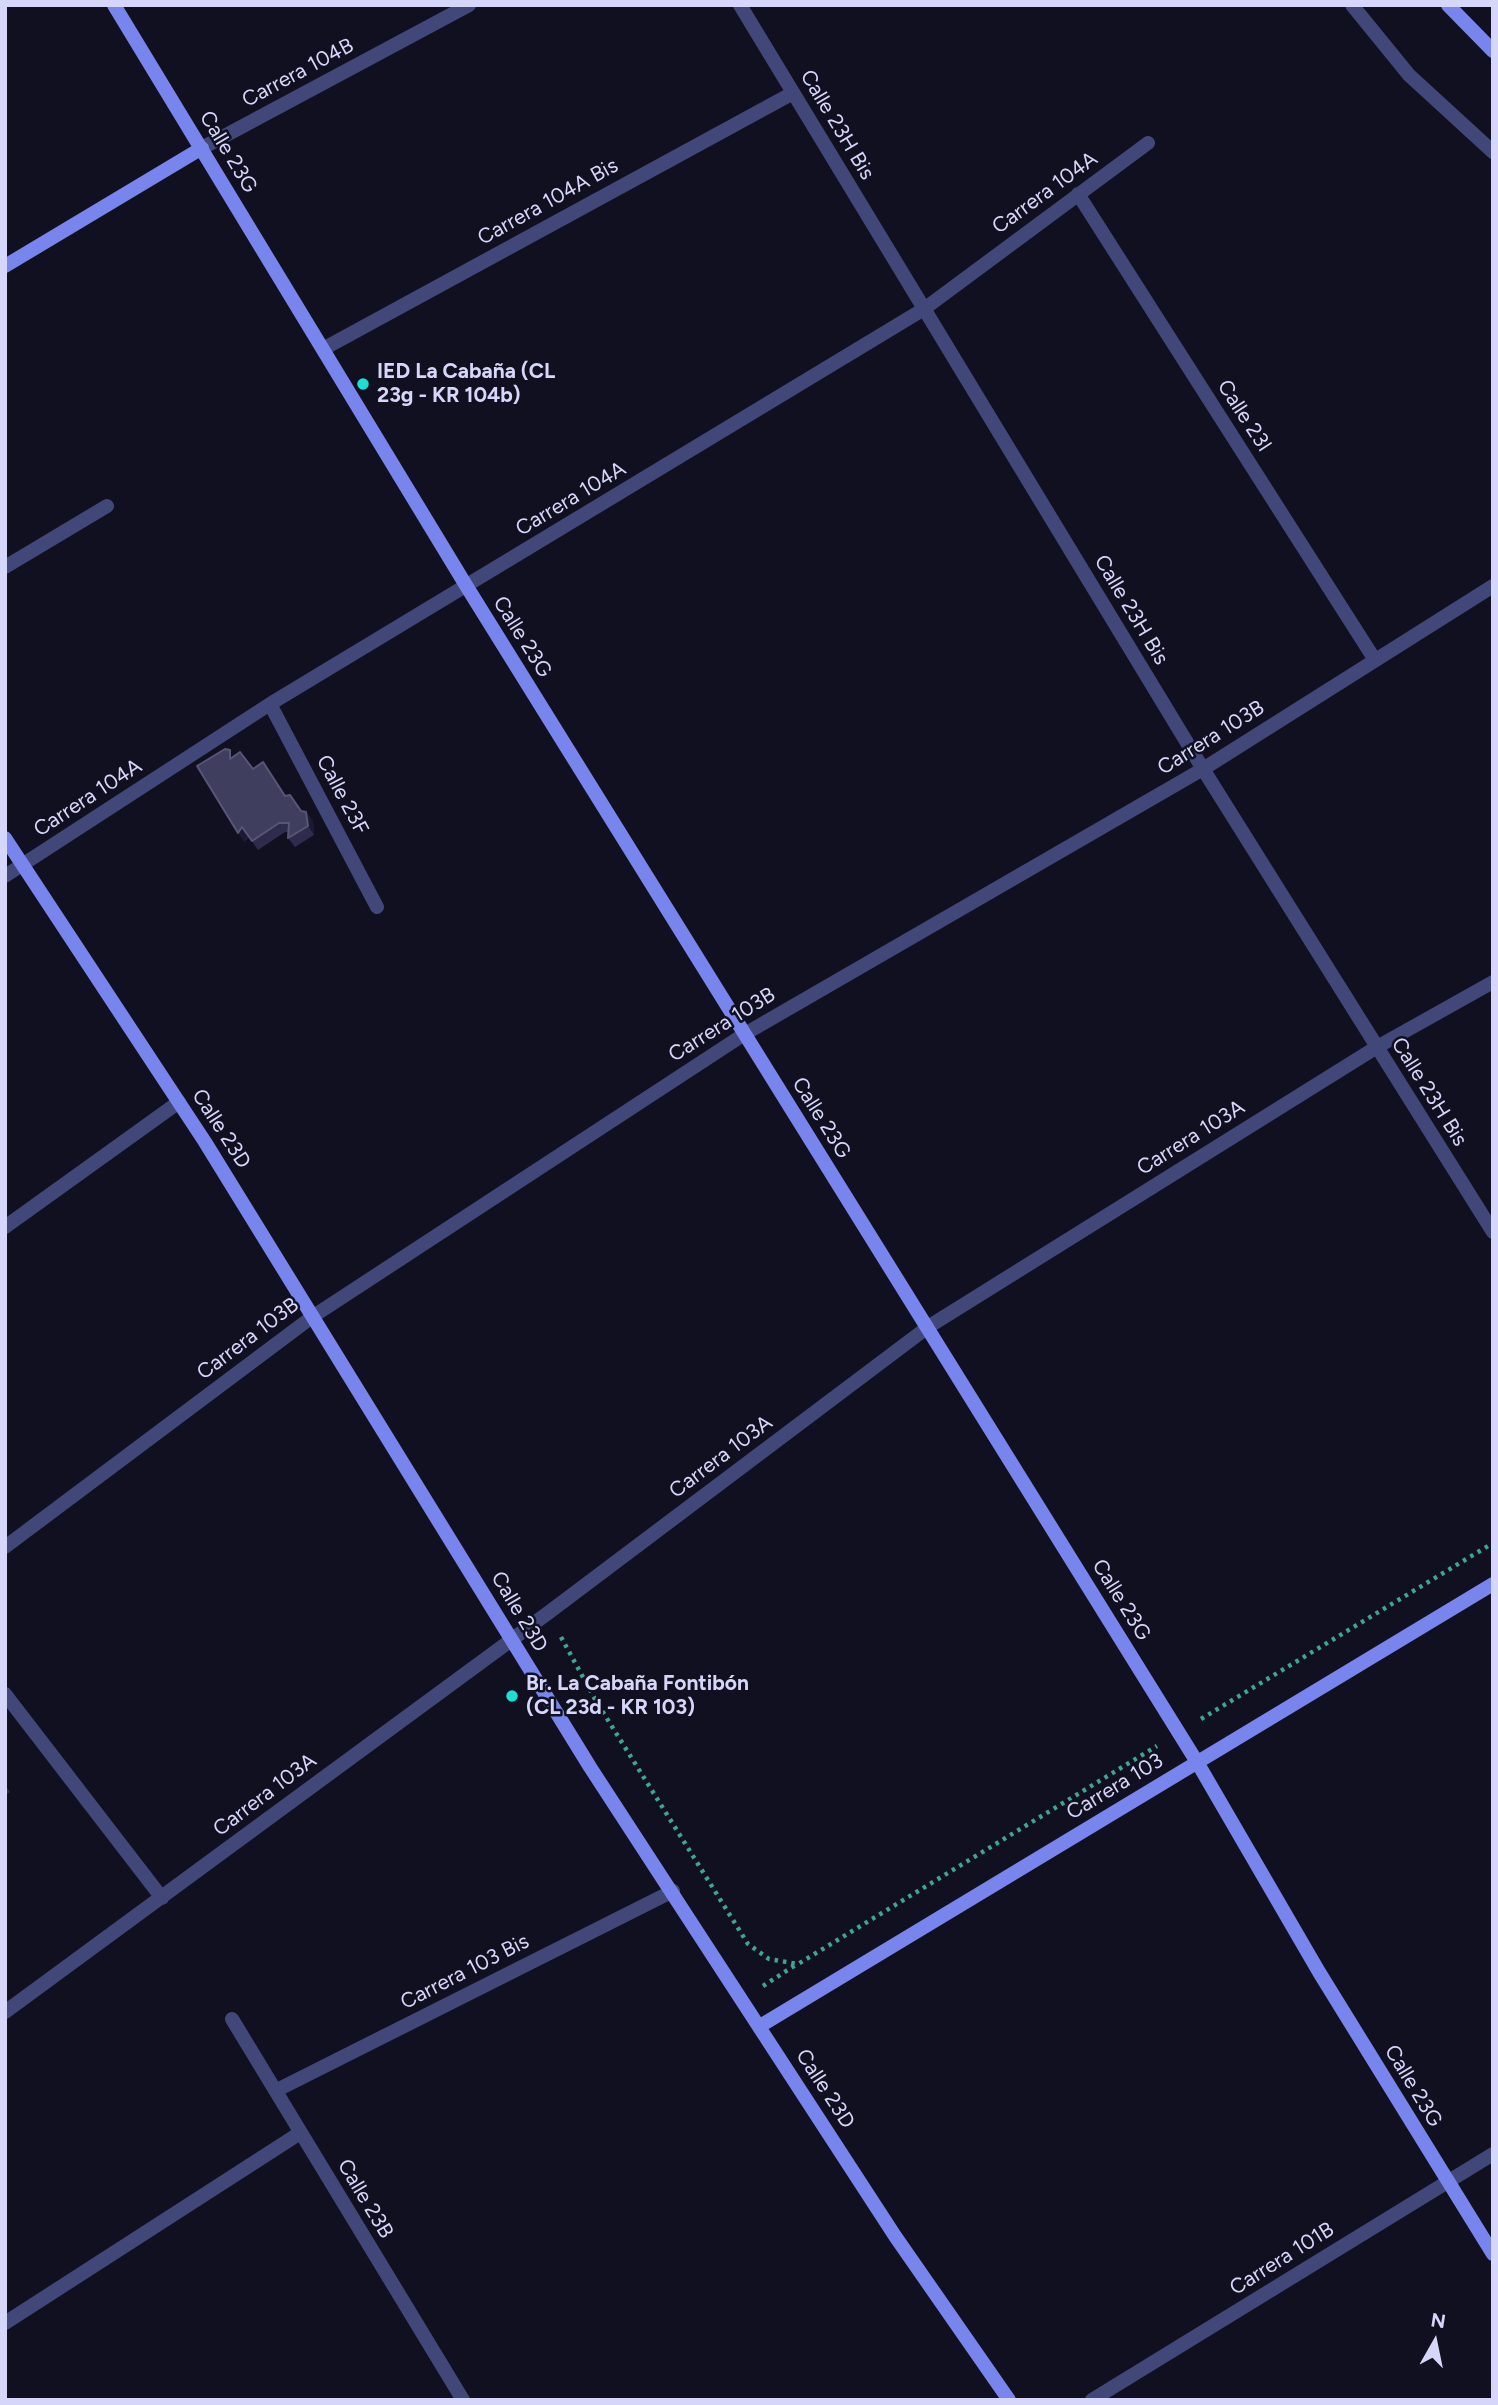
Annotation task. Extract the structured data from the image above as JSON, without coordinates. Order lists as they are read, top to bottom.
{
  "streets": {
    "street": [
      "Carrera 104B",
      "Calle 23H Bis",
      "Calle 23G",
      "Carrera 104A",
      "Carrera 104A Bis",
      "Calle 23I",
      "Carrera 103B",
      "Calle 23F",
      "Calle 23D",
      "Carrera 103A",
      "Carrera 103",
      "Carrera 103 Bis",
      "Calle 23B",
      "Carrera 101B"
    ]
  },
  "crossings": [
    ["Carrera 104B", "Calle 23G"],
    ["Calle 23H Bis", "Carrera 104A"],
    ["Calle 23H Bis", "Carrera 104A Bis"],
    ["Calle 23H Bis", "Carrera 103B"],
    ["Calle 23H Bis", "Carrera 103A"],
    ["Calle 23G", "Carrera 104A"],
    ["Calle 23G", "Carrera 104A Bis"],
    ["Calle 23G", "Carrera 103B"],
    ["Calle 23G", "Carrera 103A"],
    ["Calle 23G", "Carrera 103"],
    ["Calle 23G", "Carrera 101B"],
    ["Carrera 104A", "Calle 23I"],
    ["Carrera 104A", "Calle 23F"],
    ["Carrera 104A", "Calle 23D"],
    ["Calle 23I", "Carrera 103B"],
    ["Carrera 103B", "Calle 23D"],
    ["Calle 23D", "Carrera 103A"],
    ["Calle 23D", "Carrera 103"],
    ["Calle 23D", "Carrera 103 Bis"],
    ["Carrera 103 Bis", "Calle 23B"]
  ],
  "places": ["IED La Cabaña (CL 23g - KR 104b)", "Br. La Cabaña Fontibón (CL 23d - KR 103)"],
  "north": "top"
}
